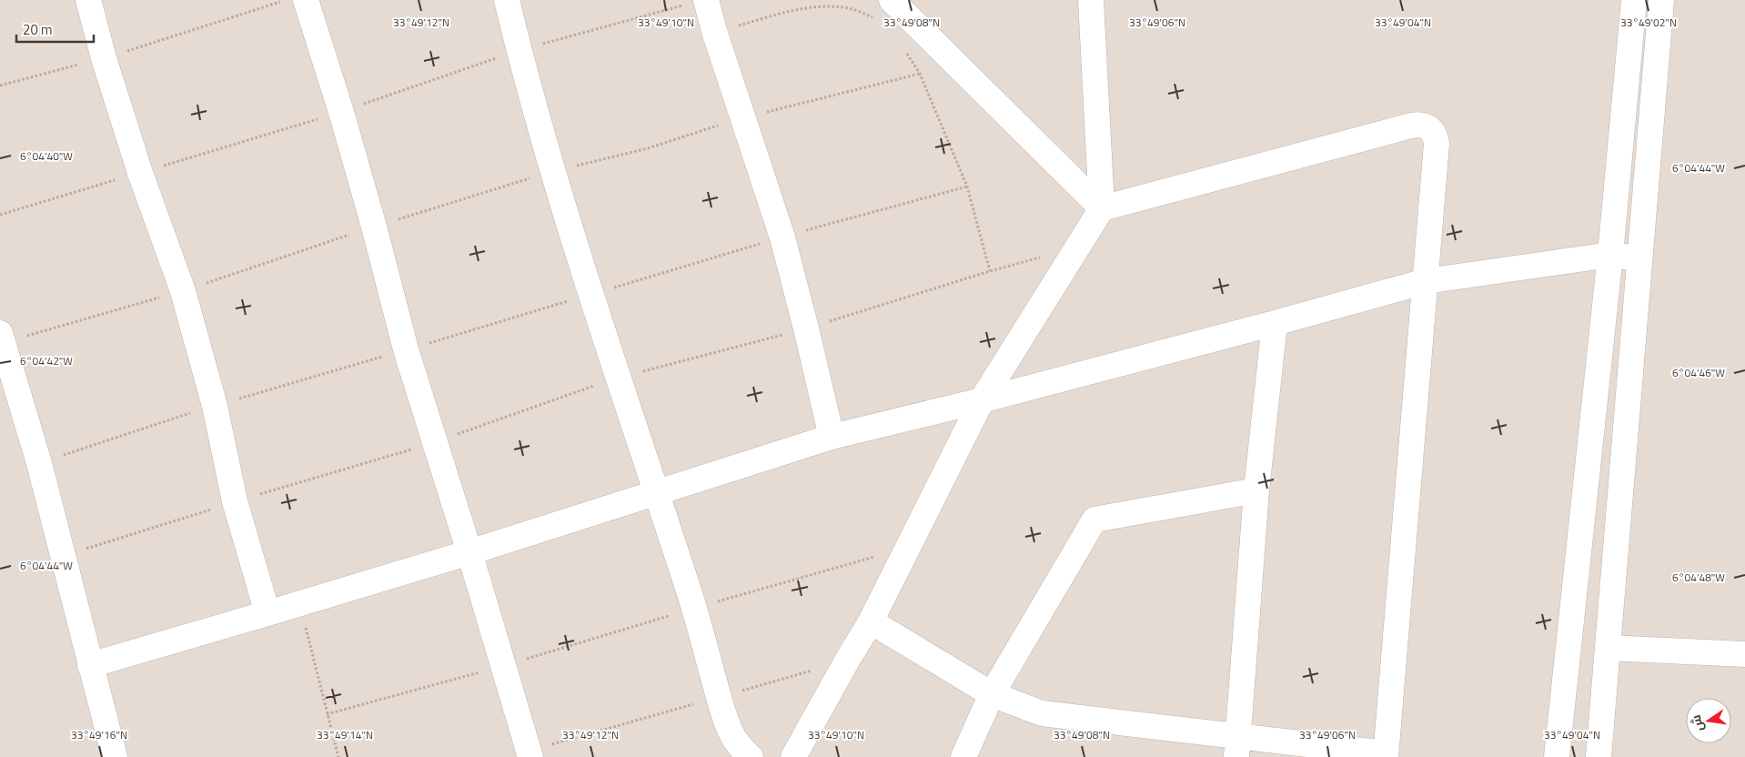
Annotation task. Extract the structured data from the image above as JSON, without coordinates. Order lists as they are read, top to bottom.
{
  "scale_bar": "20 m",
  "north": "left",
  "coordinates": [
    "33°49'12\"N",
    "33°49'10\"N",
    "33°49'08\"N",
    "33°49'06\"N",
    "33°49'04\"N",
    "33°49'02\"N",
    "6°04'40\"W",
    "6°04'44\"W",
    "6°04'42\"W",
    "6°04'46\"W",
    "6°04'48\"W",
    "33°49'16\"N",
    "33°49'14\"N"
  ]
}
